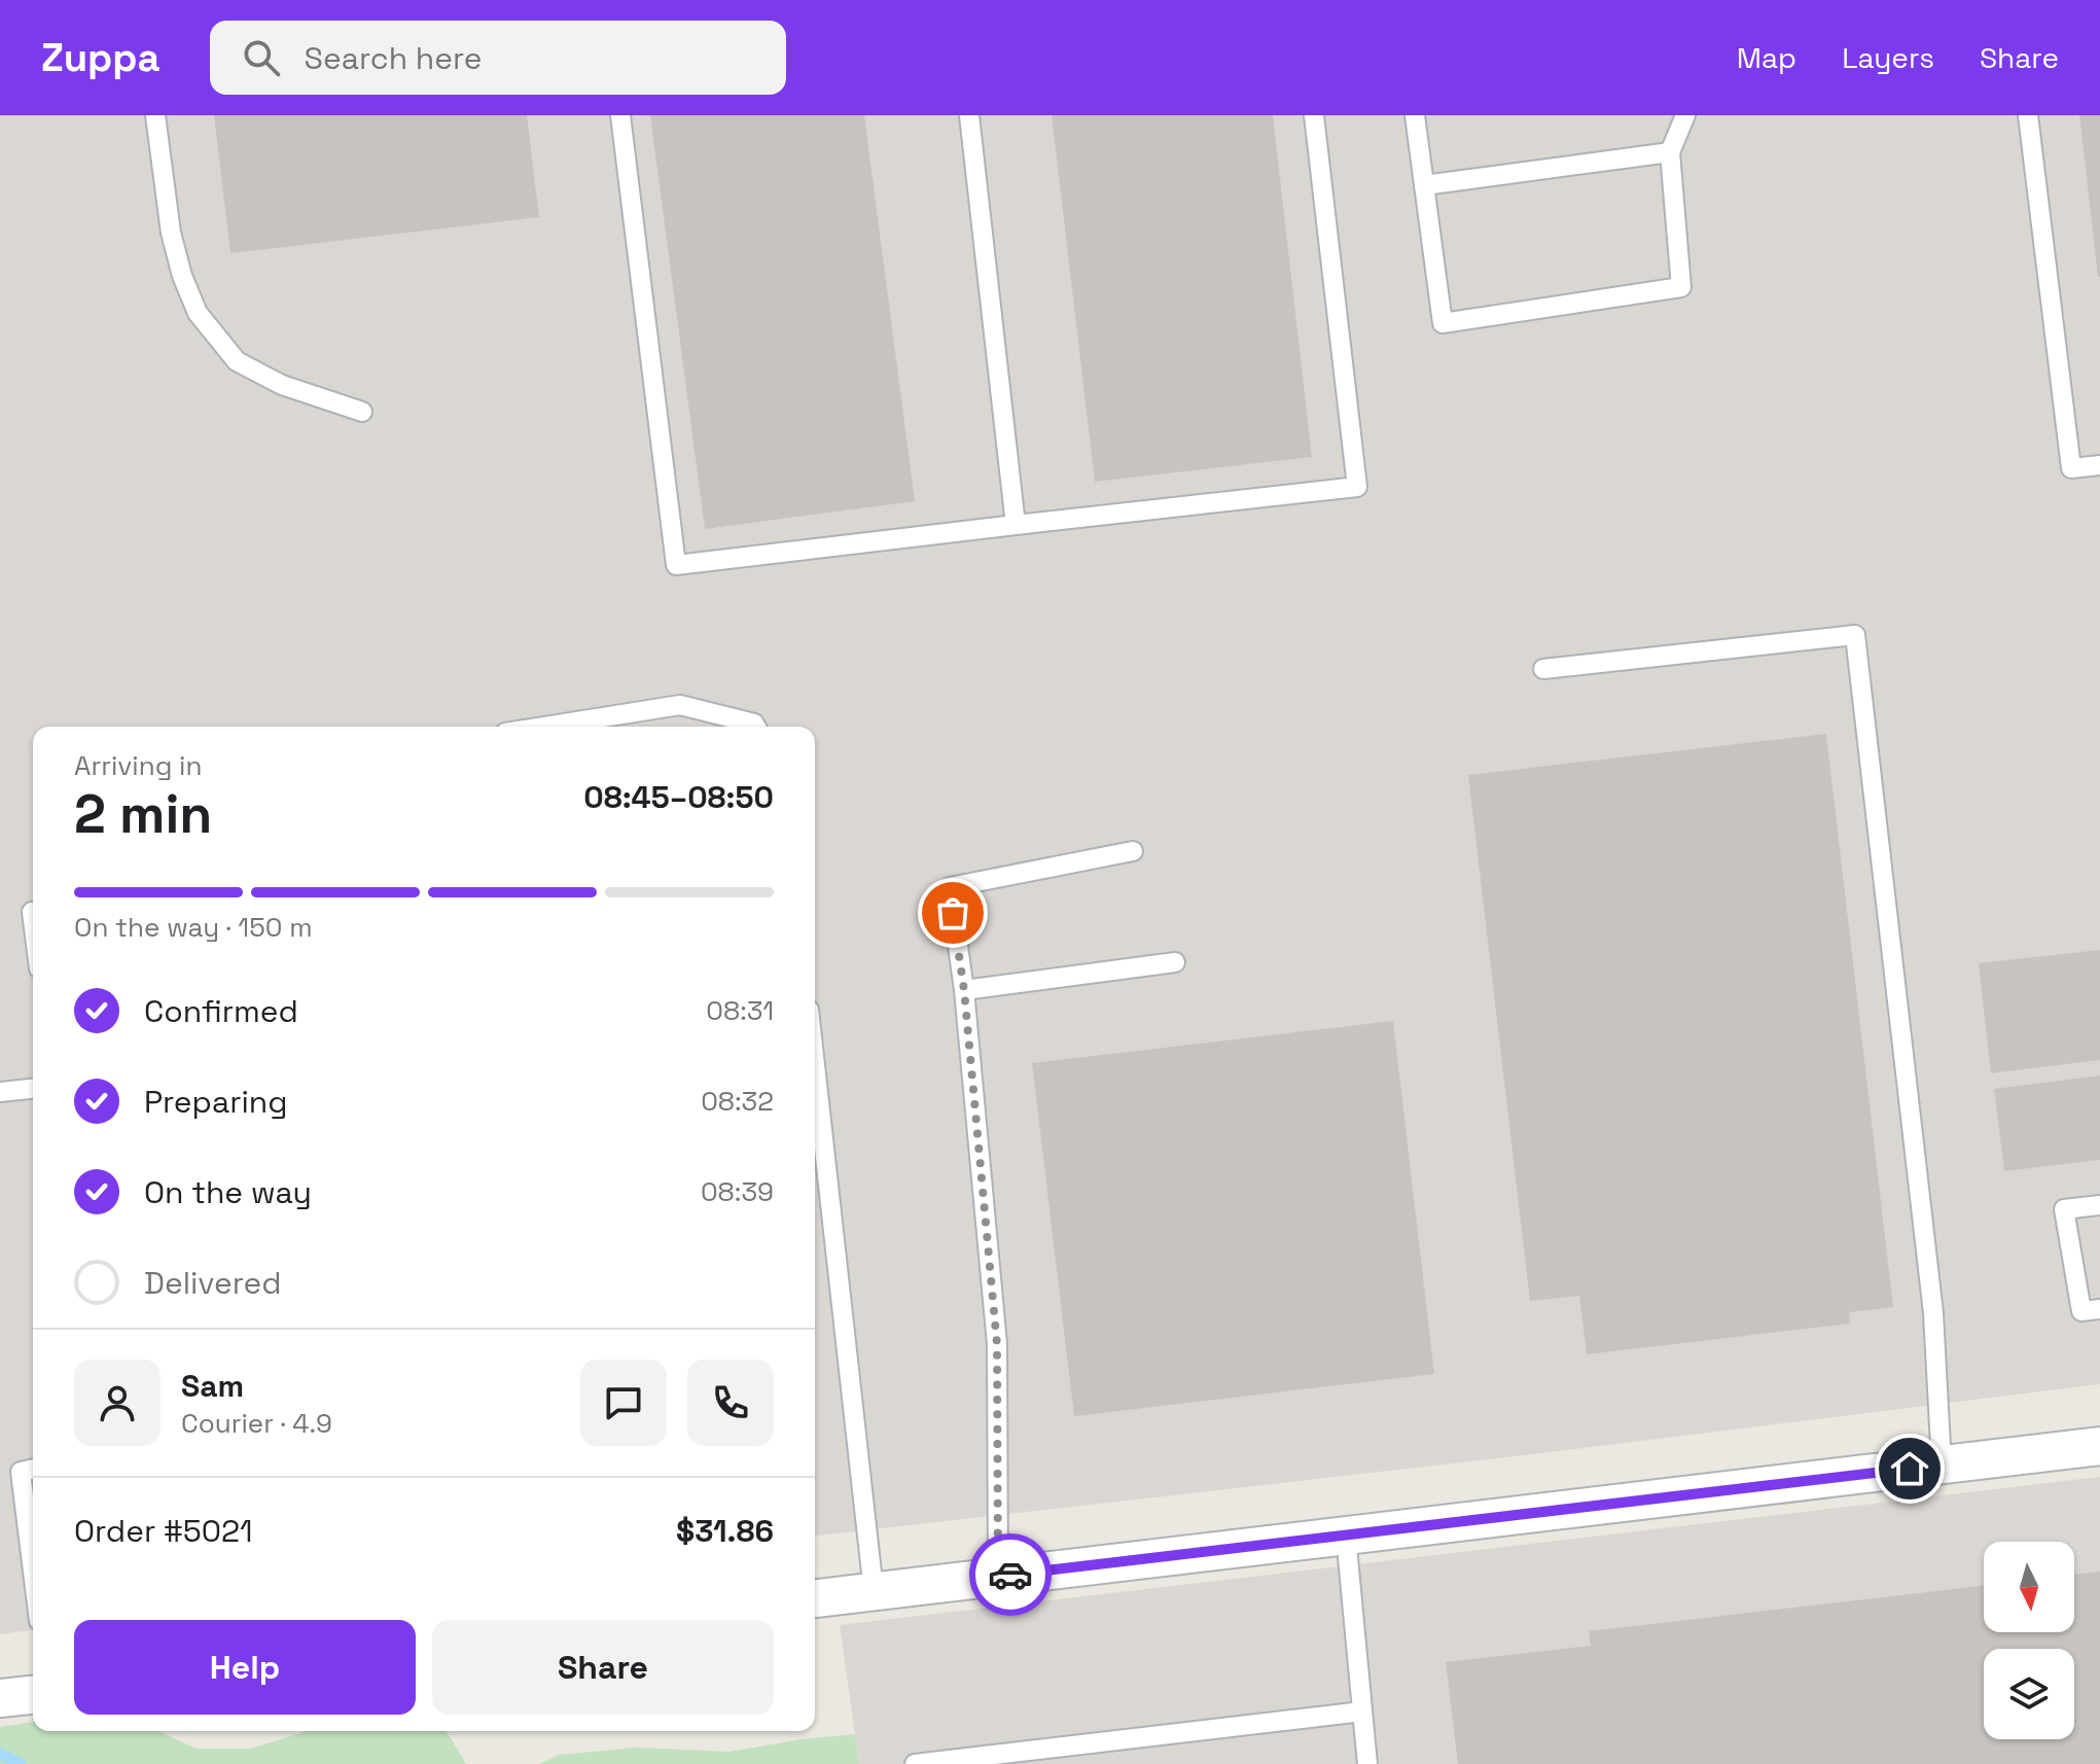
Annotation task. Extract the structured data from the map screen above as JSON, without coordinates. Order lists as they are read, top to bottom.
{
  "north": "bottom",
  "page": {
    "header": "Zuppa",
    "search": "Search here",
    "nav": ["Map", "Layers", "Share"],
    "heading": ["2 min", "Arriving in", "08:45–08:50"],
    "panel": [
      "Sam",
      "Courier · 4.9",
      "Order #5021",
      "$31.86"
    ],
    "bar": "On the way · 150 m",
    "list": [
      ["Confirmed", "08:31"],
      ["Preparing", "08:32"],
      ["On the way", "08:39"],
      "Delivered"
    ],
    "buttons": ["Help", "Share"]
  }
}
